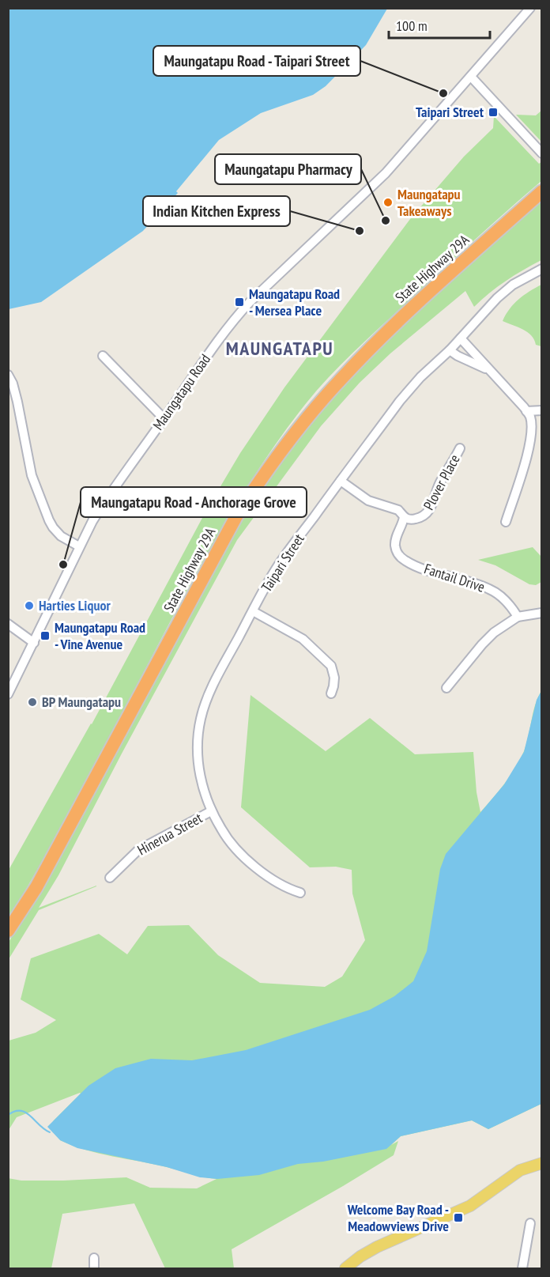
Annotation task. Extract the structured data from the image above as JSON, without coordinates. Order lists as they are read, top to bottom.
{
  "streets": {
    "highway": ["State Highway 29A"],
    "street": [
      "Maungatapu Road",
      "Plover Place",
      "Taipari Street",
      "Fantail Drive",
      "Hinerua Street"
    ]
  },
  "crossings": [
    ["Plover Place", "Fantail Drive"],
    ["Taipari Street", "Hinerua Street"]
  ],
  "districts": ["MAUNGATAPU"],
  "places": {
    "other": [
      "Maungatapu Road - Taipari Street",
      "Maungatapu Takeaways",
      "Maungatapu Pharmacy",
      "Indian Kitchen Express",
      "Maungatapu Road - Anchorage Grove",
      "Harties Liquor",
      "BP Maungatapu"
    ],
    "transit": [
      "Taipari Street",
      "Maungatapu Road - Mersea Place",
      "Maungatapu Road - Vine Avenue",
      "Welcome Bay Road - Meadowviews Drive"
    ]
  },
  "scale_bar": "100 m"
}
